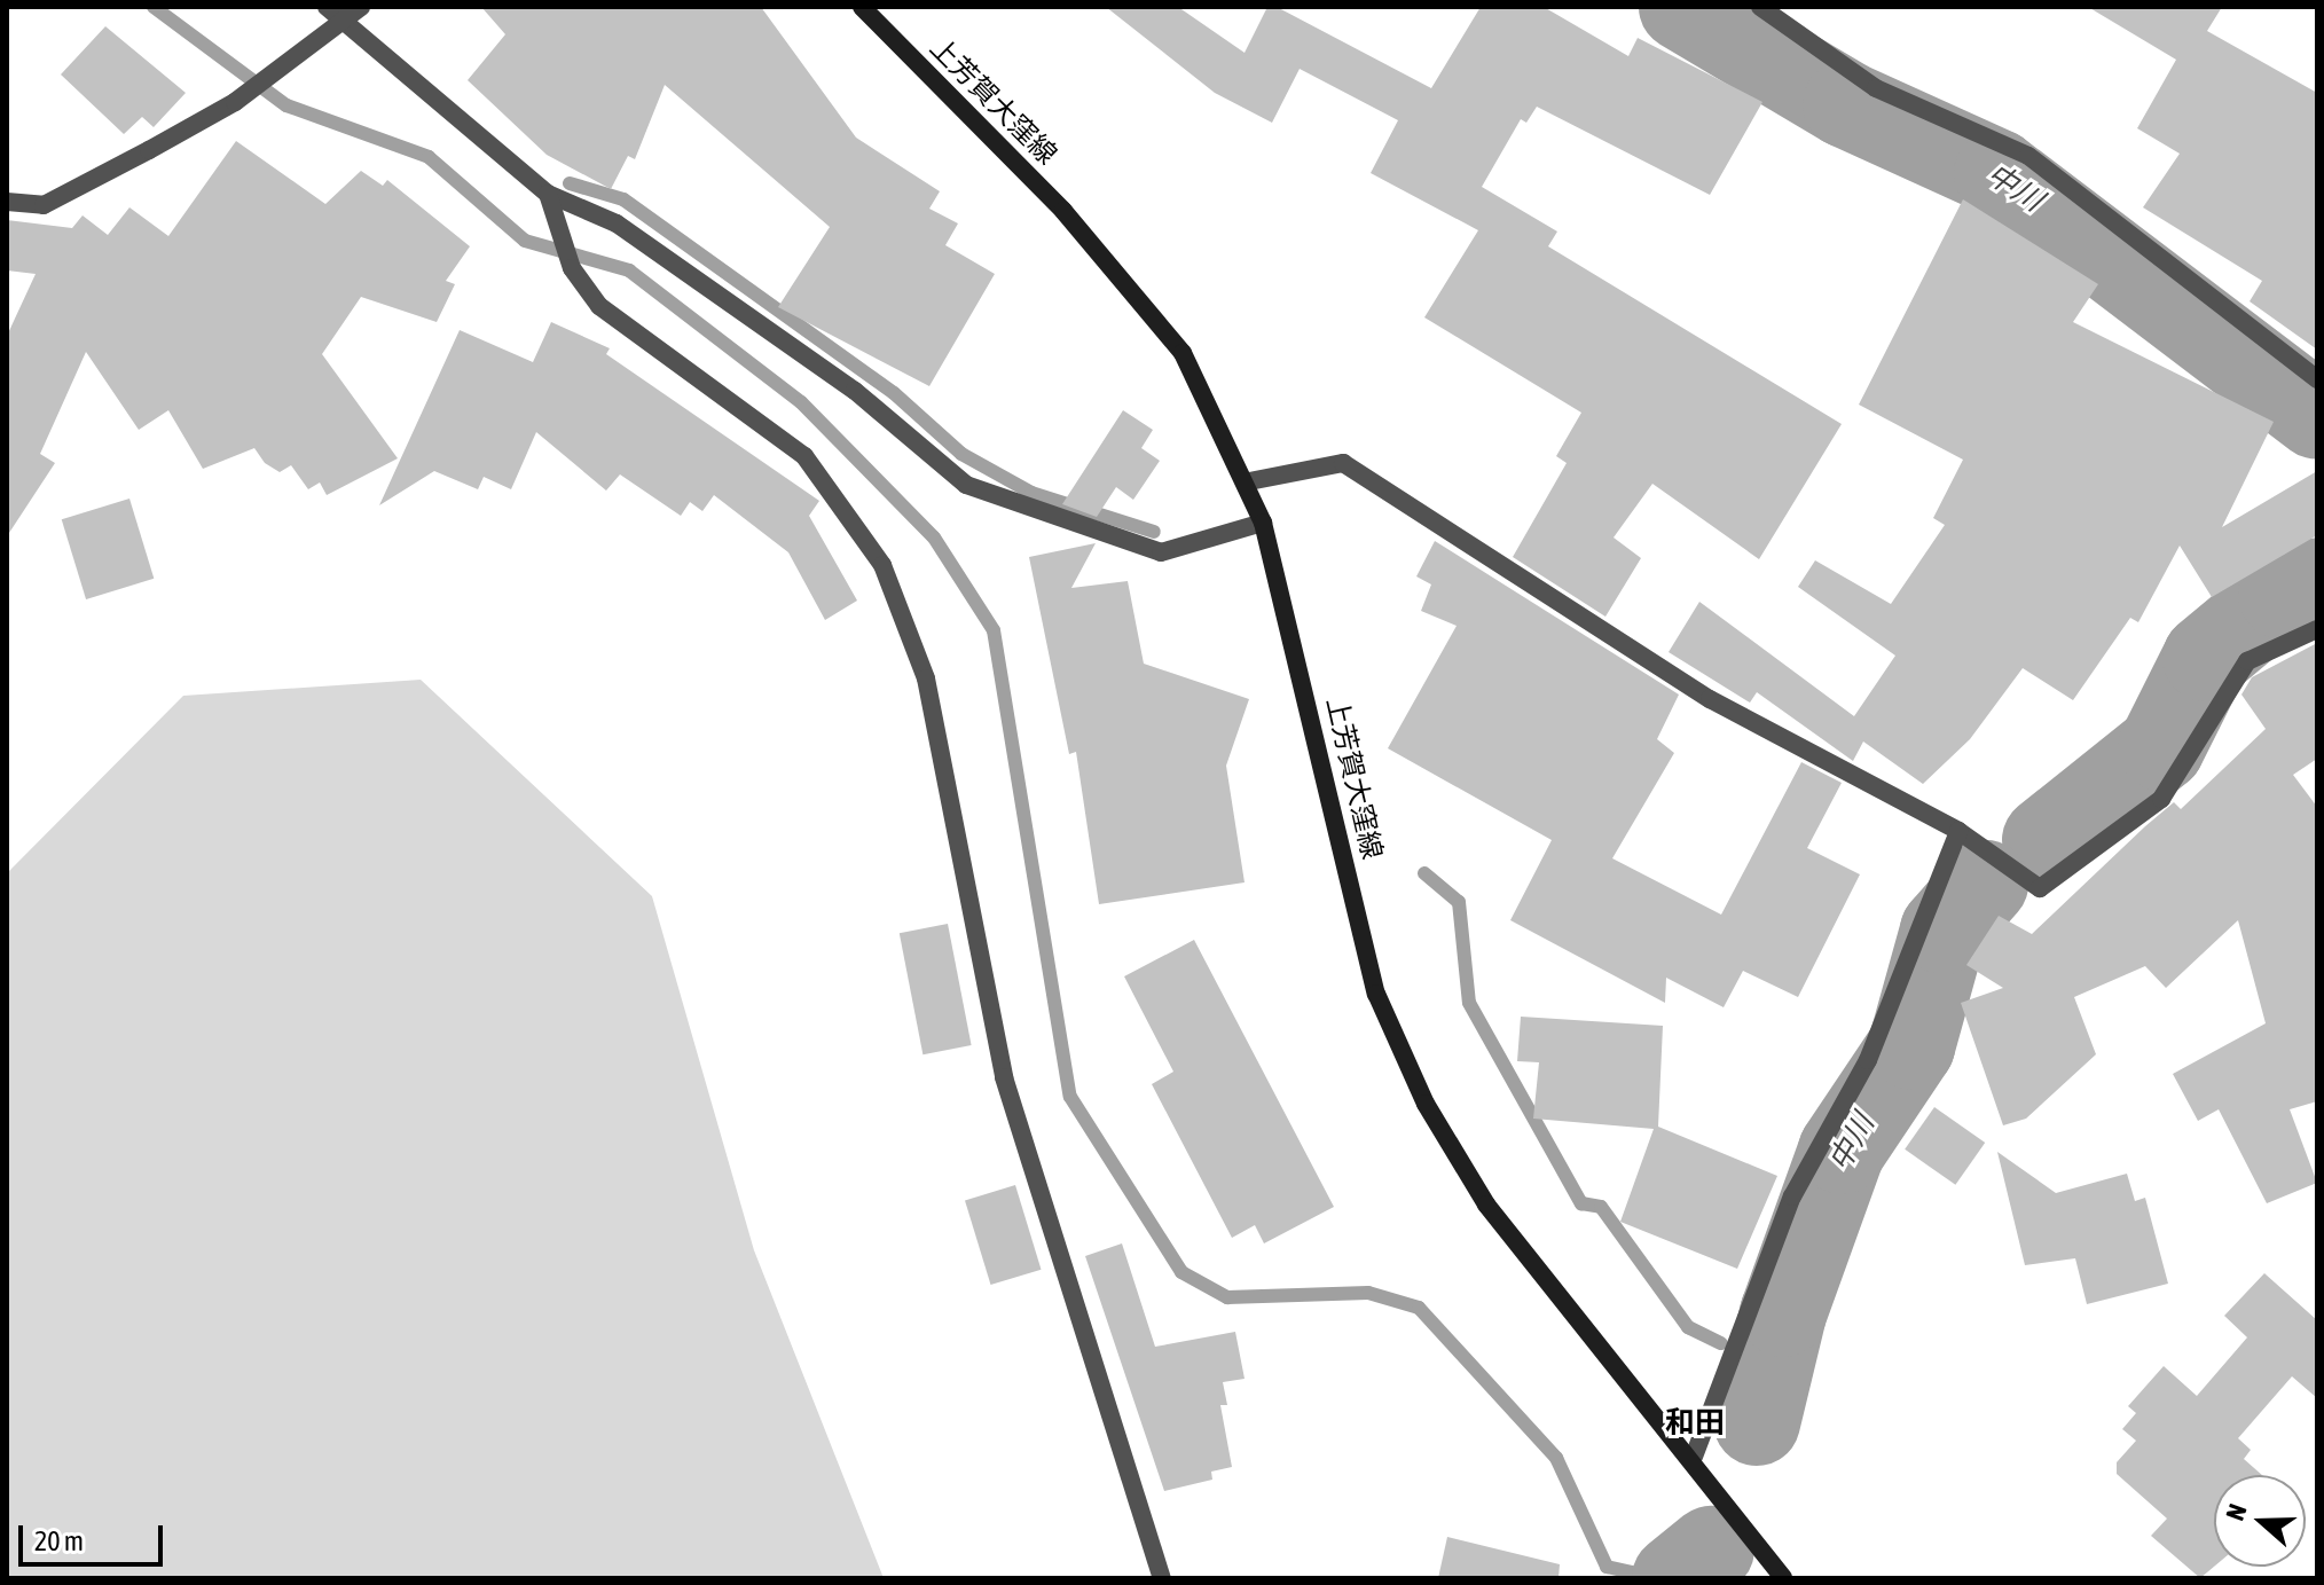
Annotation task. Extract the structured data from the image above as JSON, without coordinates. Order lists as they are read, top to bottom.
{
  "streets": {
    "main road": ["上芳賀大窪線"]
  },
  "districts": ["和田"],
  "water": ["中川"],
  "scale_bar": "20 m",
  "north": "left"
}
